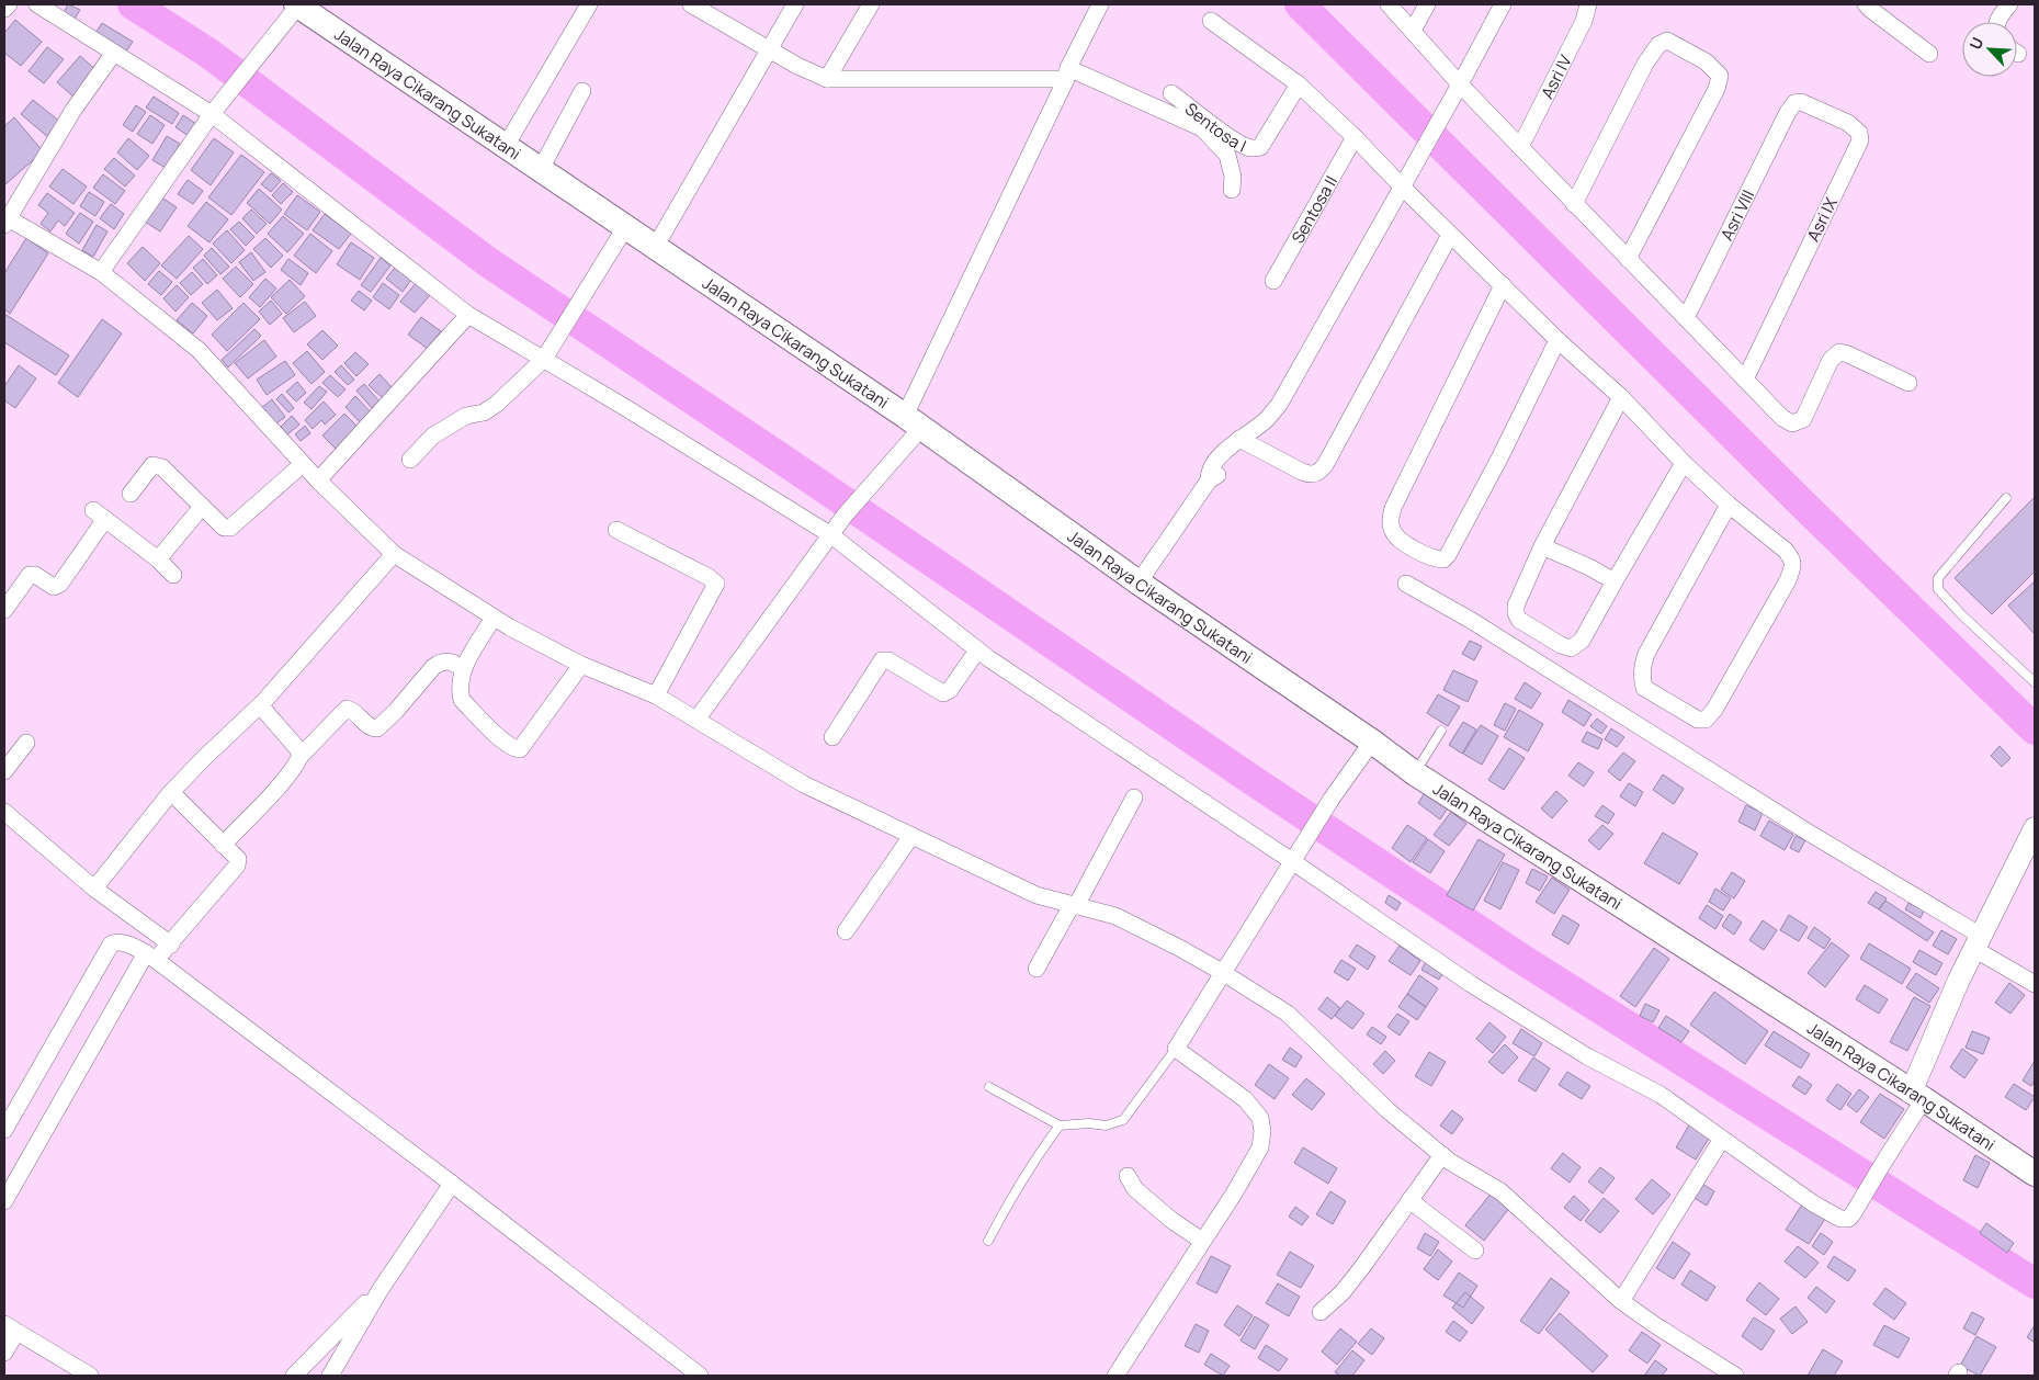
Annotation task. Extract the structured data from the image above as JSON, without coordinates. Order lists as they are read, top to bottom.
{
  "streets": {
    "main road": ["Jalan Raya Cikarang Sukatani"],
    "street": [
      "Asri IV",
      "Sentosa I",
      "Sentosa II",
      "Asri VIII",
      "Asri IX"
    ]
  },
  "crossings": [
    ["Asri VIII", "Asri IX"]
  ],
  "north": "top left"
}
